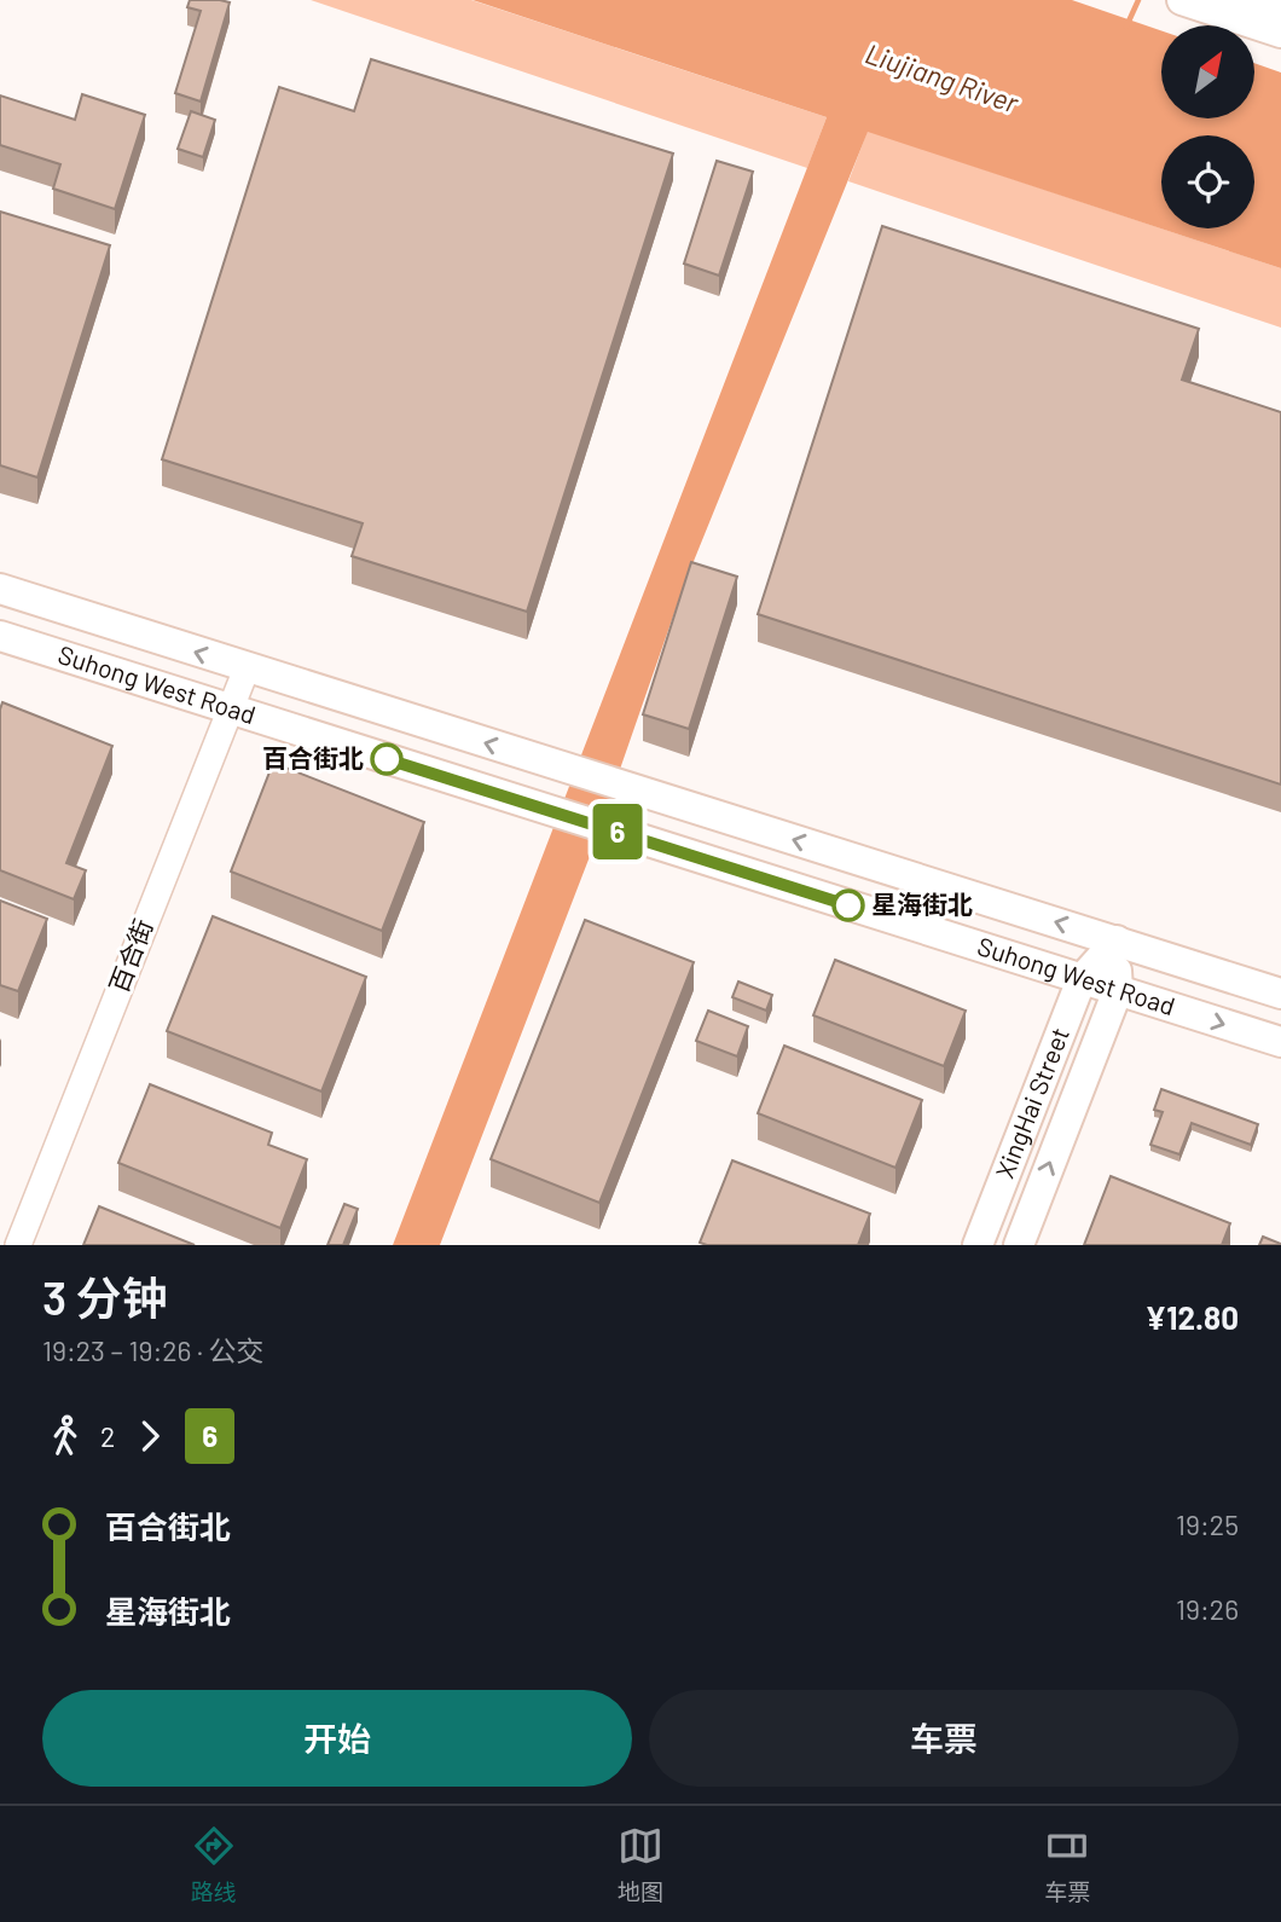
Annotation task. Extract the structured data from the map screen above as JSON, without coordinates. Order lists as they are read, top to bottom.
{
  "streets": {
    "main road": ["Suhong West Road", "XingHai Street"],
    "street": ["百合街"]
  },
  "crossings": [
    ["Suhong West Road", "百合街"],
    ["Suhong West Road", "XingHai Street"]
  ],
  "water": ["Liujiang River"],
  "places": ["百合街北", "星海街北"],
  "lines": ["bus line 6"],
  "north": "top right",
  "page": {
    "on_map": "6",
    "heading": ["3 分钟", "19:23 – 19:26 · 公交", "¥12.80"],
    "legs": ["2", "6"],
    "list": [
      {
        "name": "百合街北",
        "value": "19:25"
      },
      {
        "name": "星海街北",
        "value": "19:26"
      }
    ],
    "buttons": ["开始", "车票"],
    "tabs": ["路线", "地图", "车票"]
  }
}
